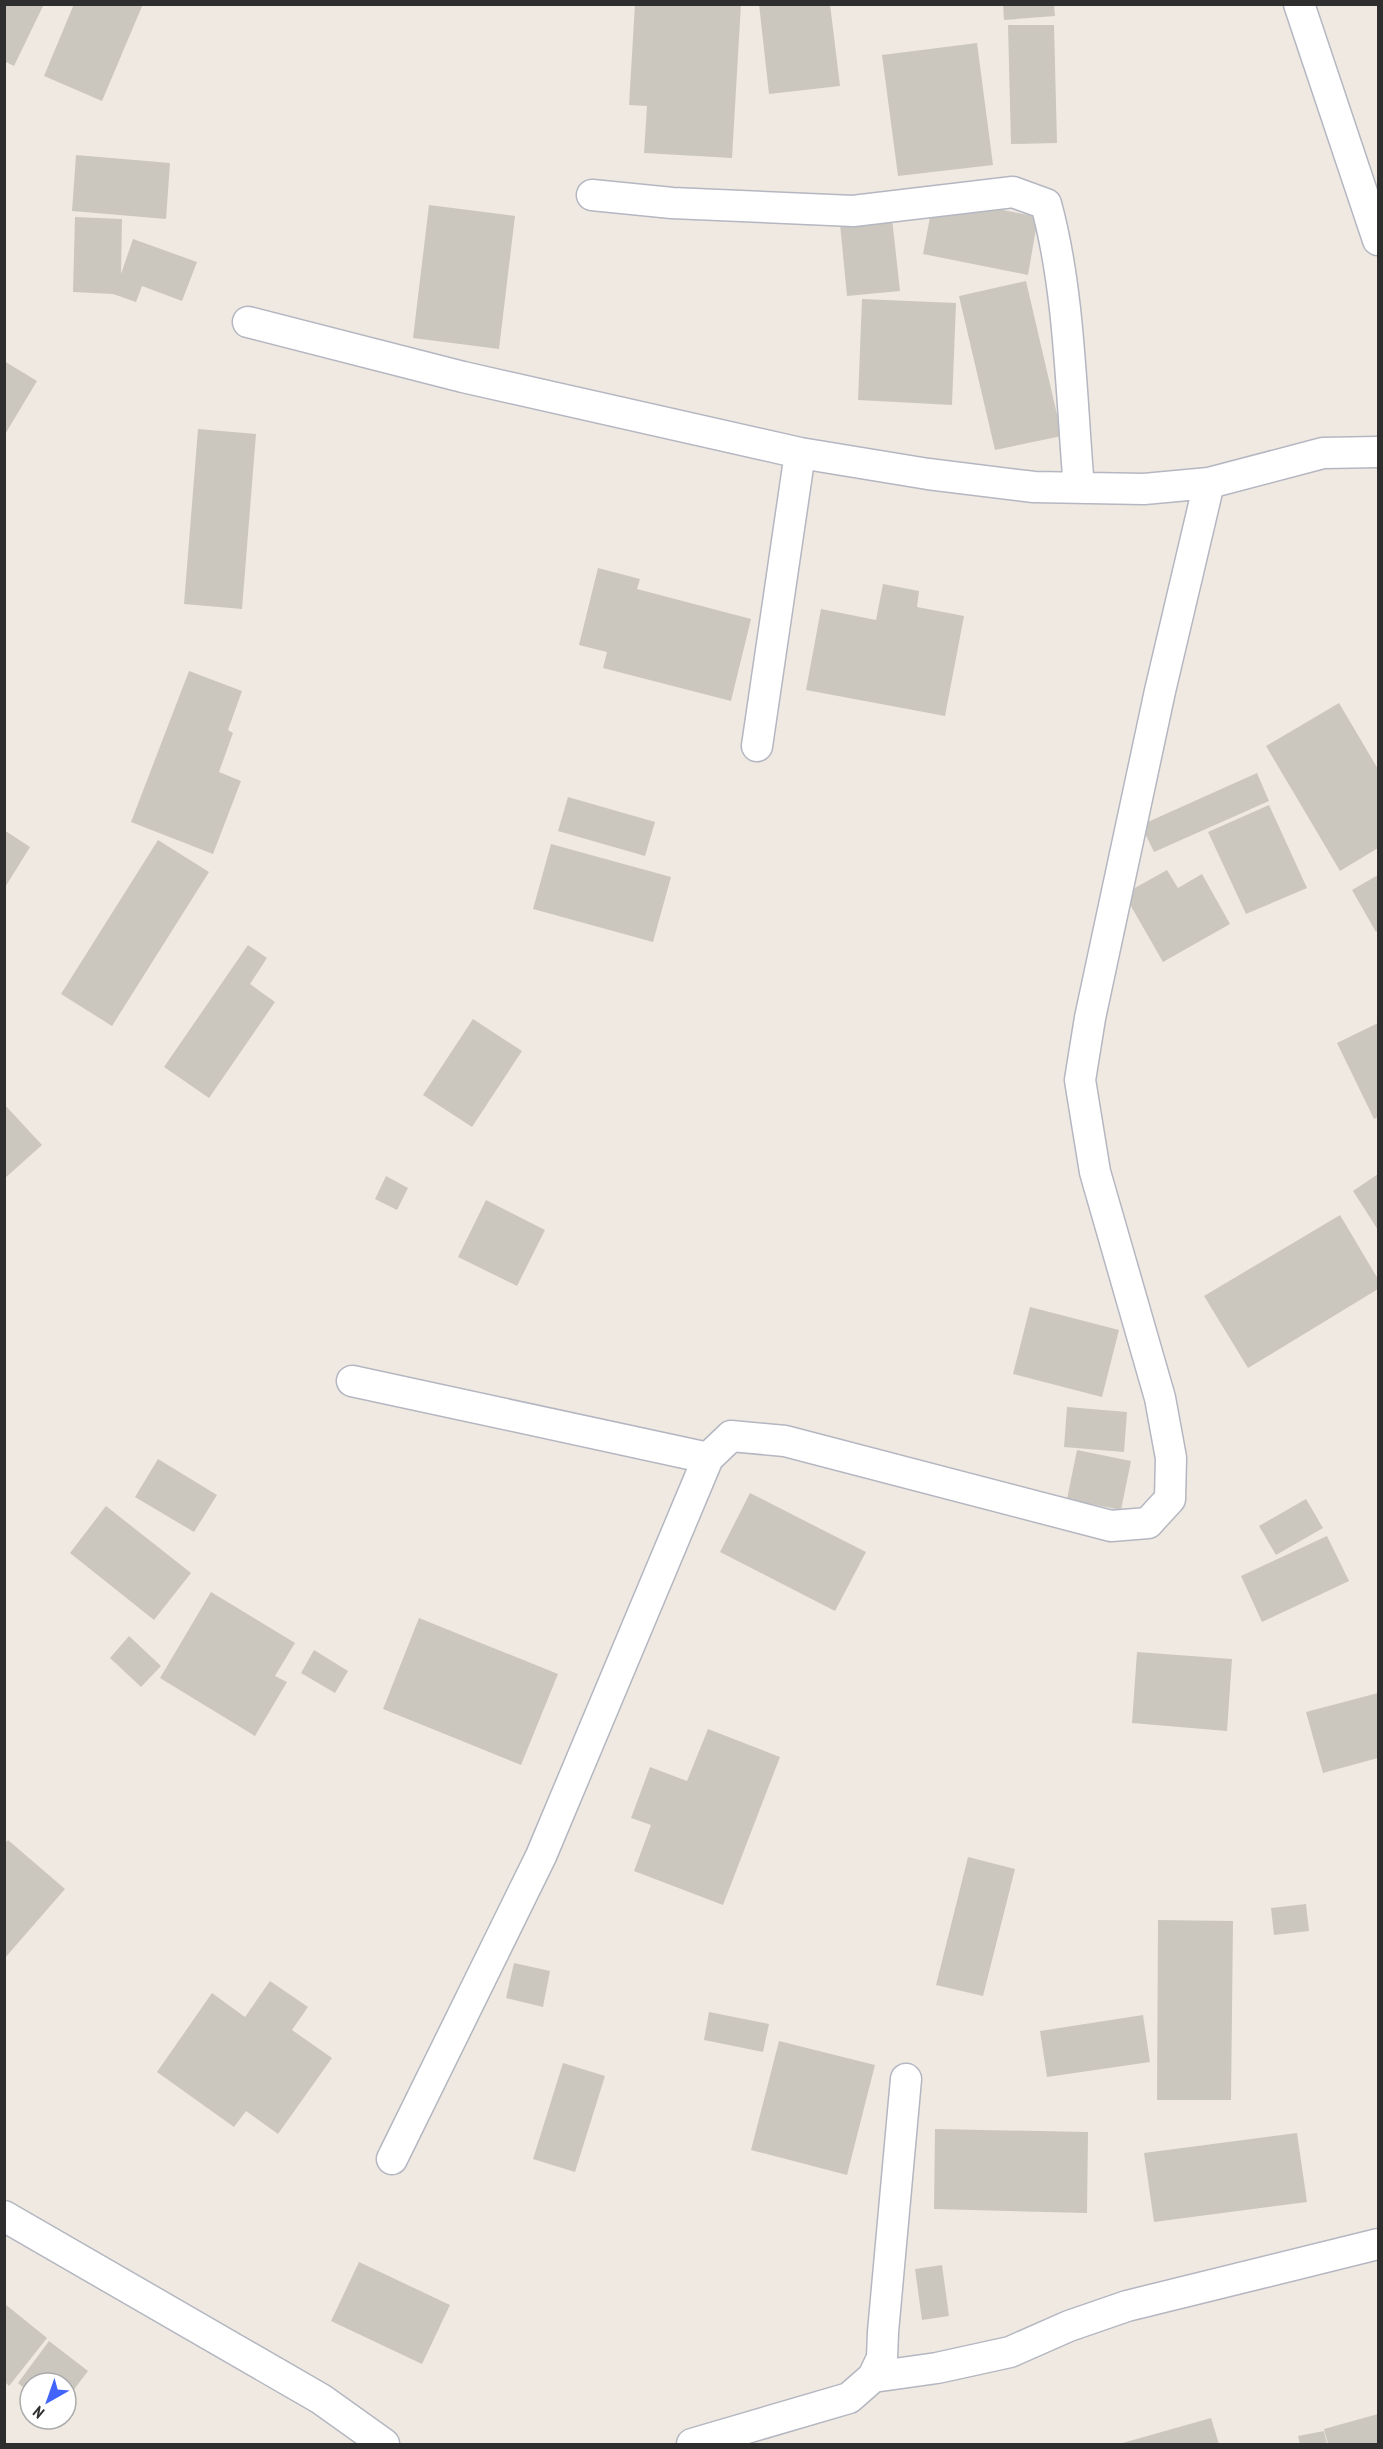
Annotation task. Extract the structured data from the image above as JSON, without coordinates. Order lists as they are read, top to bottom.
{
  "north": "bottom left"
}
